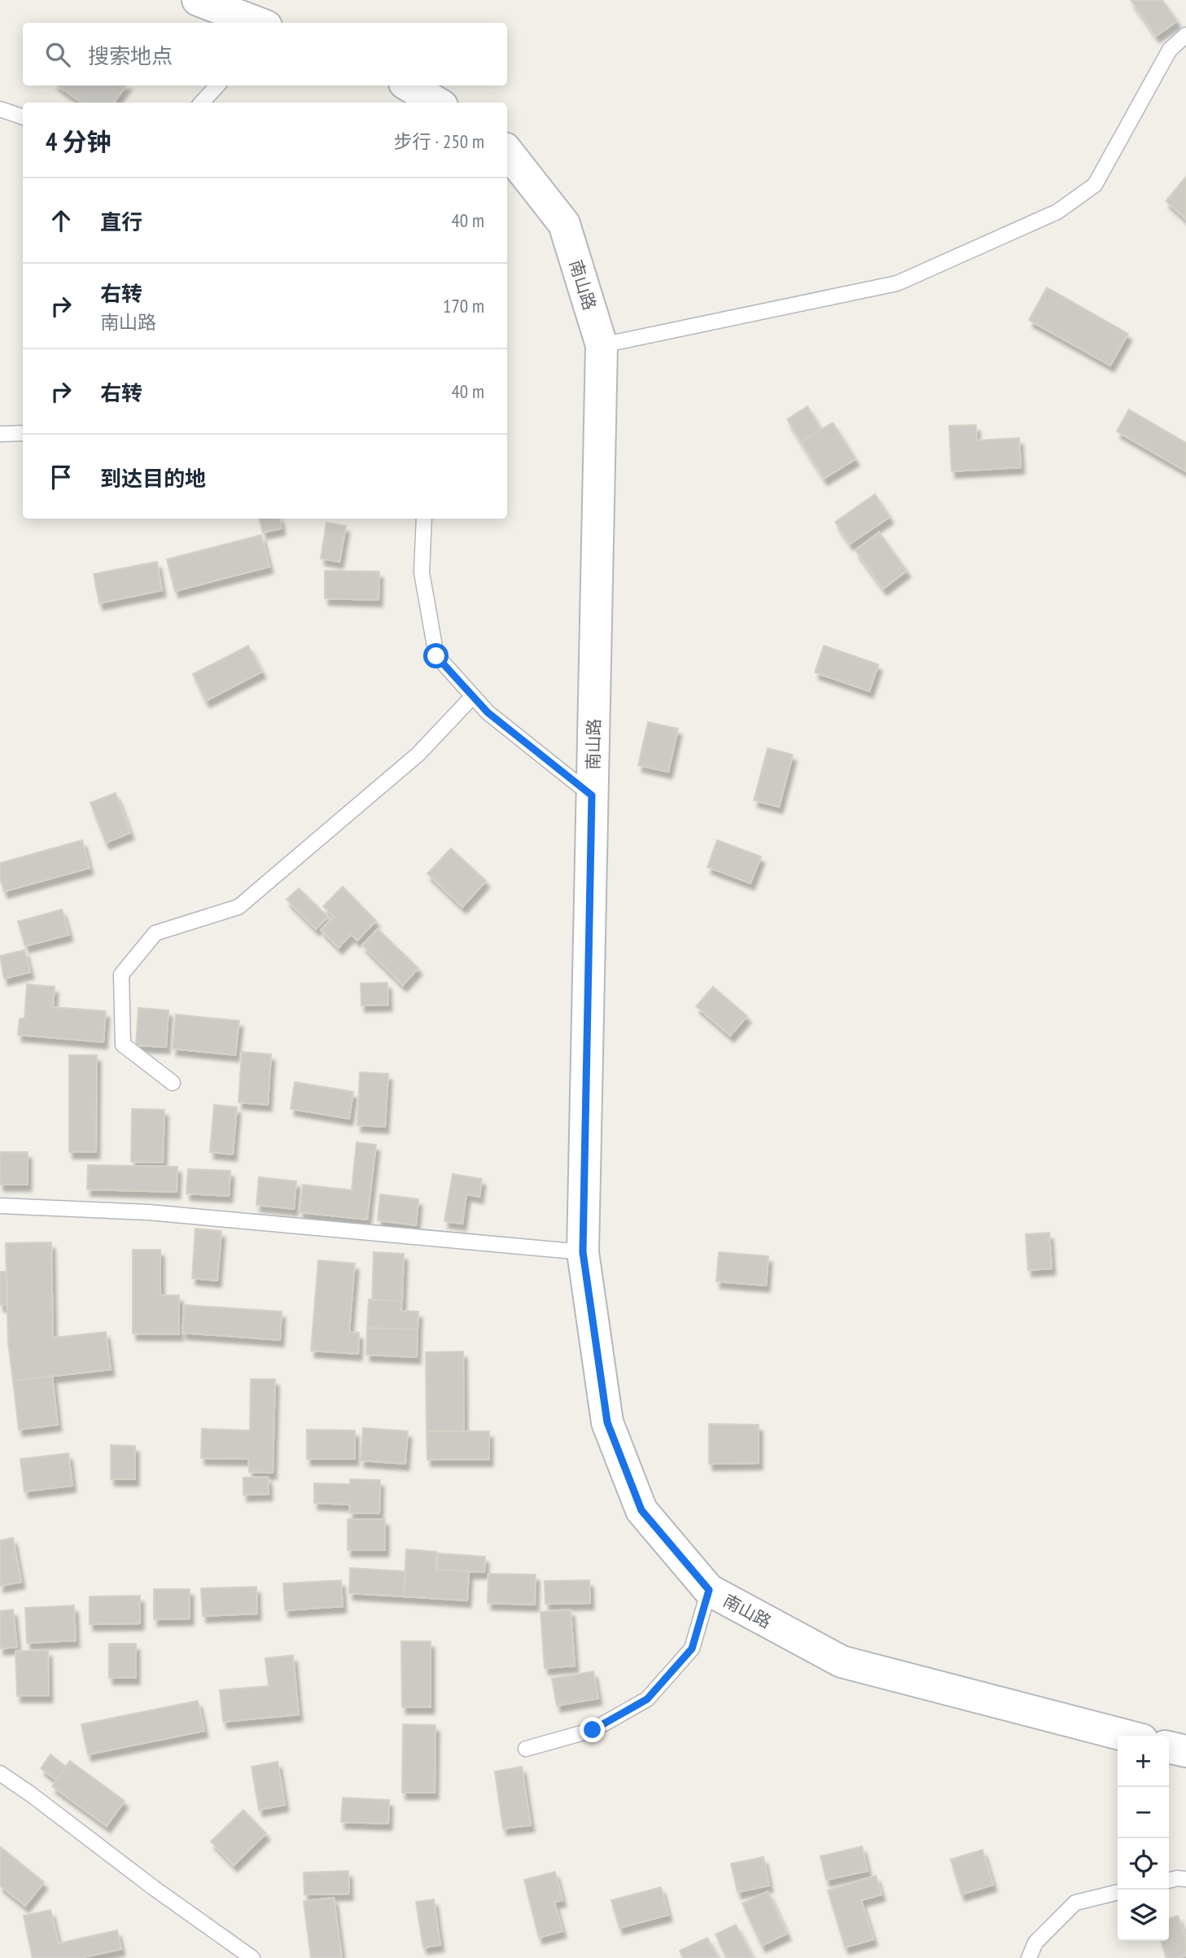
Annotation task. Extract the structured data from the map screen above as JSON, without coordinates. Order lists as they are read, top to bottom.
{
  "streets": {
    "street": ["南山路"]
  },
  "page": {
    "search": "搜索地点",
    "heading": ["4 分钟", "步行 · 250 m"],
    "list": [
      ["直行", "40 m"],
      ["右转", "南山路", "170 m"],
      ["右转", "40 m"],
      "到达目的地"
    ],
    "map_buttons": ["+", "−"]
  }
}
